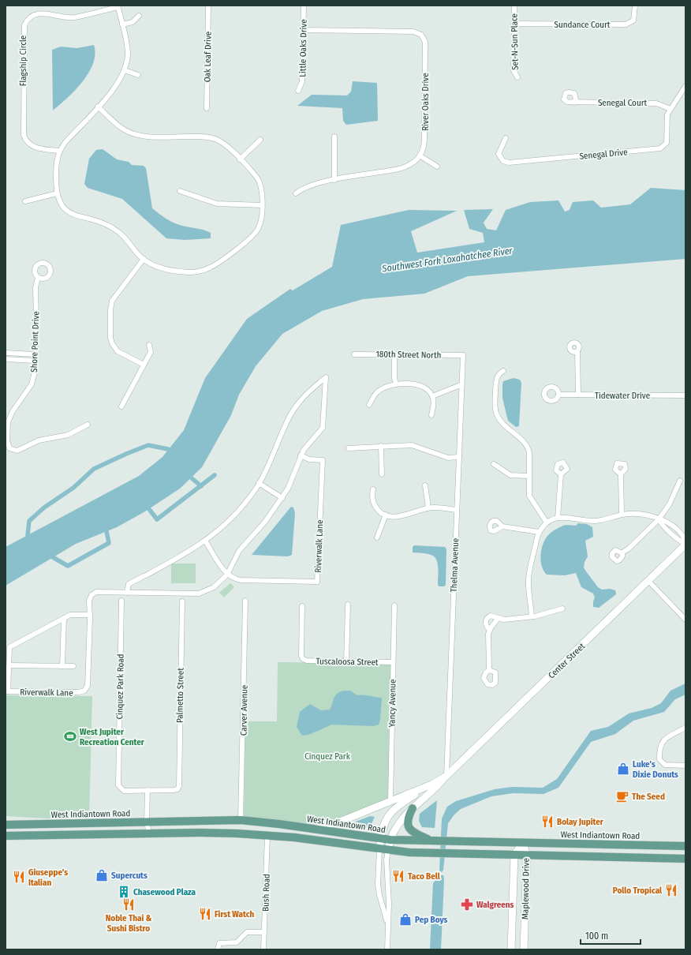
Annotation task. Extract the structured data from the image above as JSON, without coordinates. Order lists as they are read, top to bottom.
{
  "streets": {
    "main road": ["West Indiantown Road"],
    "street": [
      "Sundance Court",
      "Set-N-Sun Place",
      "Little Oaks Drive",
      "Oak Leaf Drive",
      "Flagship Circle",
      "River Oaks Drive",
      "Senegal Court",
      "Senegal Drive",
      "Shore Point Drive",
      "180th Street North",
      "Tidewater Drive",
      "Riverwalk Lane",
      "Thelma Avenue",
      "Center Street",
      "Tuscaloosa Street",
      "Cinquez Park Road",
      "Palmetto Street",
      "Yancy Avenue",
      "Carver Avenue",
      "Maplewood Drive",
      "Bush Road"
    ]
  },
  "crossings": [
    ["Sundance Court", "Set-N-Sun Place"],
    ["Little Oaks Drive", "River Oaks Drive"],
    ["Senegal Court", "Senegal Drive"],
    ["180th Street North", "Thelma Avenue"],
    ["Thelma Avenue", "Center Street"],
    ["Center Street", "Yancy Avenue"],
    ["Center Street", "West Indiantown Road"],
    ["Tuscaloosa Street", "Yancy Avenue"],
    ["Cinquez Park Road", "Palmetto Street"],
    ["Carver Avenue", "West Indiantown Road"],
    ["West Indiantown Road", "Maplewood Drive"]
  ],
  "water": ["Southwest Fork Loxahatchee River"],
  "parks": ["Cinquez Park"],
  "places": {
    "sports": ["West Jupiter Recreation Center"],
    "shop": ["Luke's Dixie Donuts", "Supercuts", "Pep Boys"],
    "cafe": ["The Seed"],
    "restaurant": [
      "Bolay Jupiter",
      "Taco Bell",
      "Giuseppe's Italian",
      "Pollo Tropical",
      "Noble Thai & Sushi Bistro",
      "First Watch"
    ],
    "building": ["Chasewood Plaza"],
    "pharmacy": ["Walgreens"]
  },
  "scale_bar": "100 m"
}
